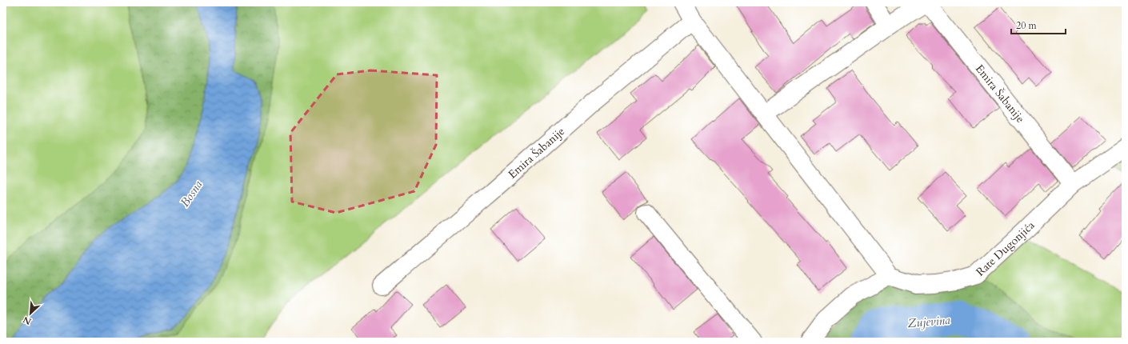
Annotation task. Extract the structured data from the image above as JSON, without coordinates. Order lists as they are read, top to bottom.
{
  "streets": {
    "street": ["Emira Šabanije", "Rate Dugonjića"]
  },
  "crossings": [
    ["Emira Šabanije", "Rate Dugonjića"]
  ],
  "water": ["Bosna", "Zujevina"],
  "scale_bar": "20 m",
  "north": "bottom left"
}
